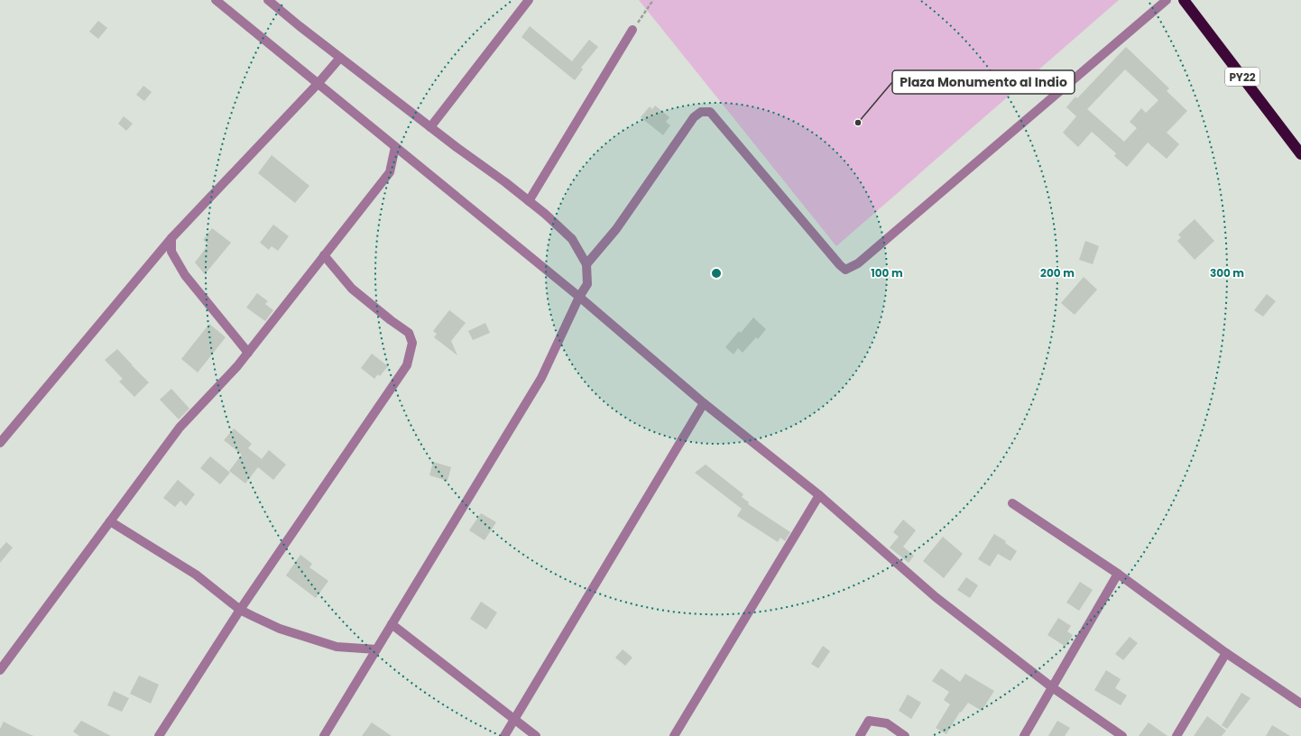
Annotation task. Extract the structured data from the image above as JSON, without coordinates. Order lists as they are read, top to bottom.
{
  "streets": {
    "highway": ["PY22"]
  },
  "places": ["Plaza Monumento al Indio"],
  "rings": ["100 m", "200 m", "300 m"]
}
